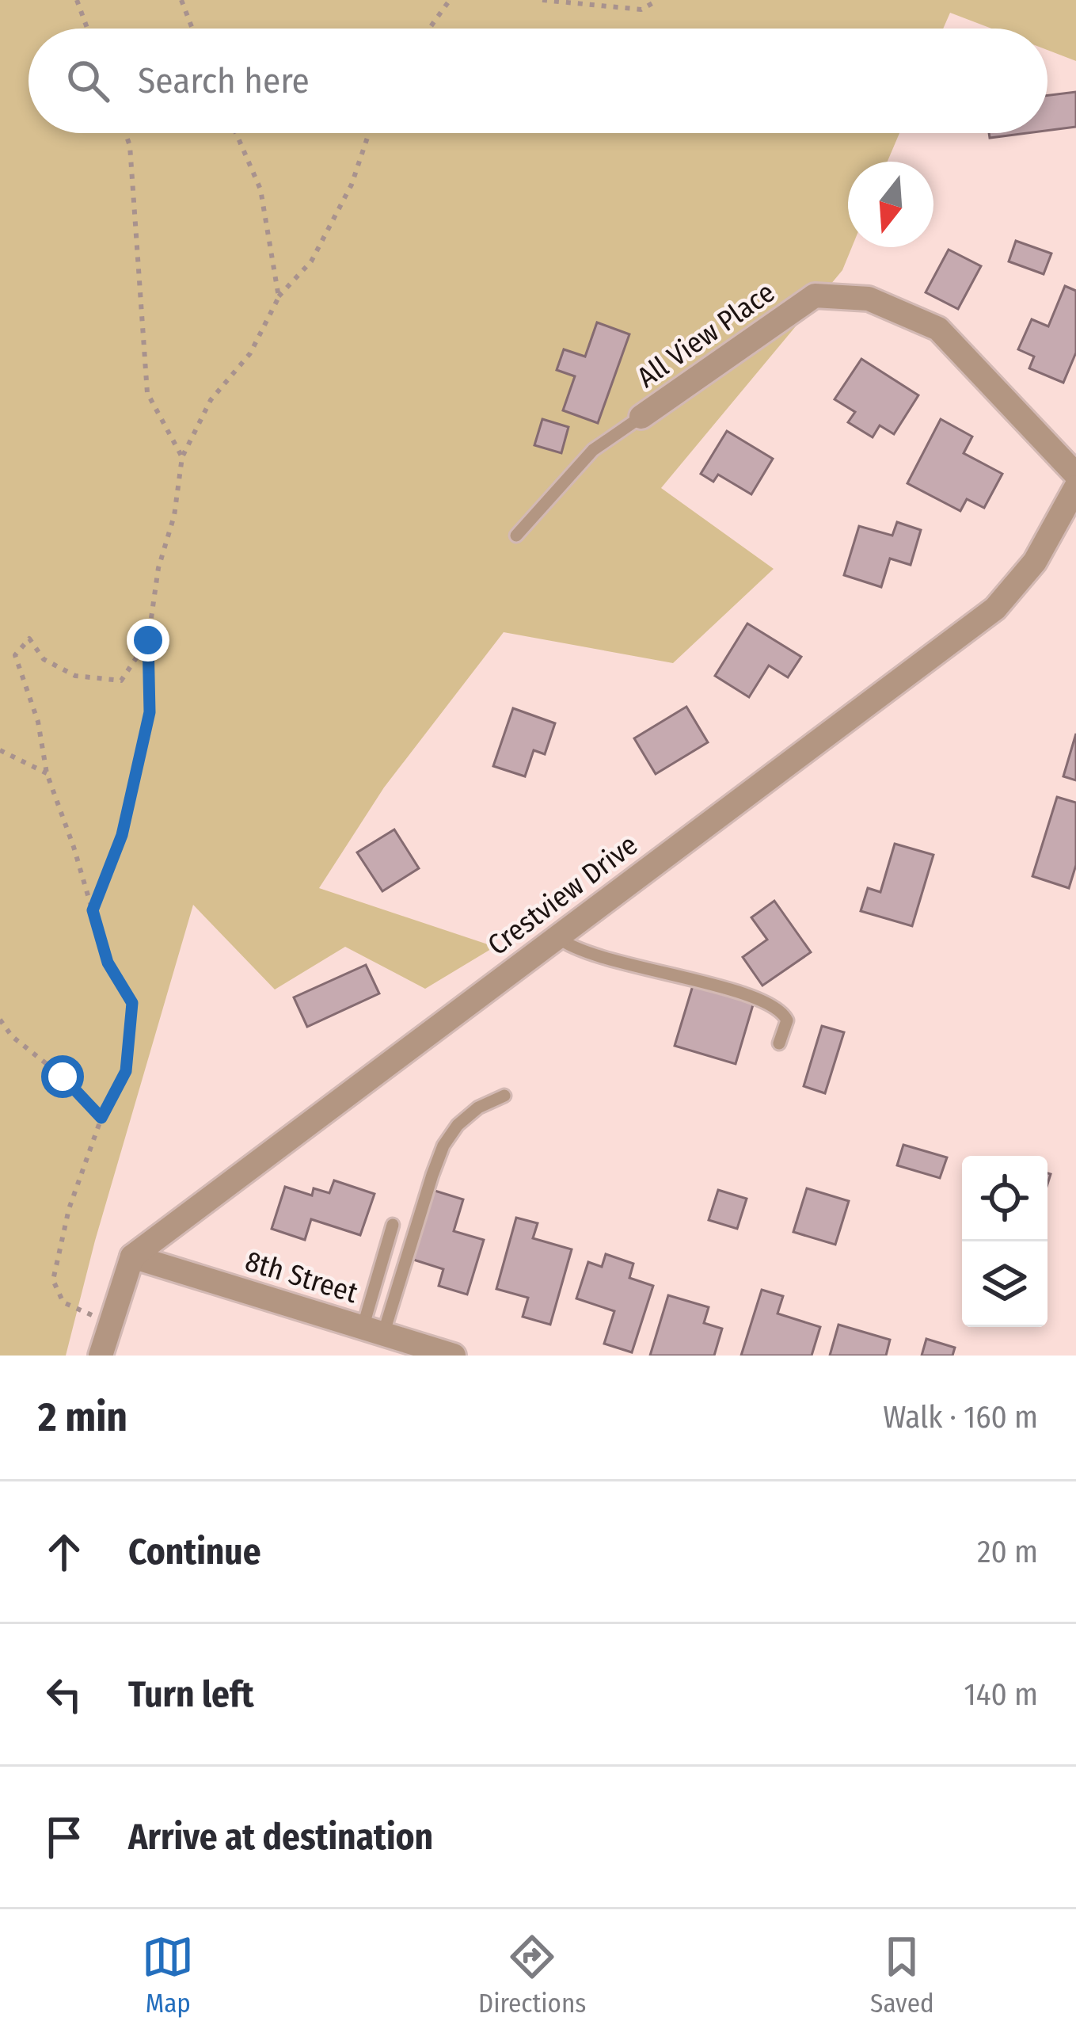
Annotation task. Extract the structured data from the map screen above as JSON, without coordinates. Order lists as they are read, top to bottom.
{
  "streets": {
    "street": ["All View Place", "Crestview Drive", "8th Street"]
  },
  "crossings": [
    ["Crestview Drive", "8th Street"]
  ],
  "north": "bottom",
  "page": {
    "search": "Search here",
    "heading": ["2 min", "Walk · 160 m"],
    "list": [
      ["Continue", "20 m"],
      ["Turn left", "140 m"],
      "Arrive at destination"
    ],
    "nav": ["Map", "Directions", "Saved"]
  }
}
